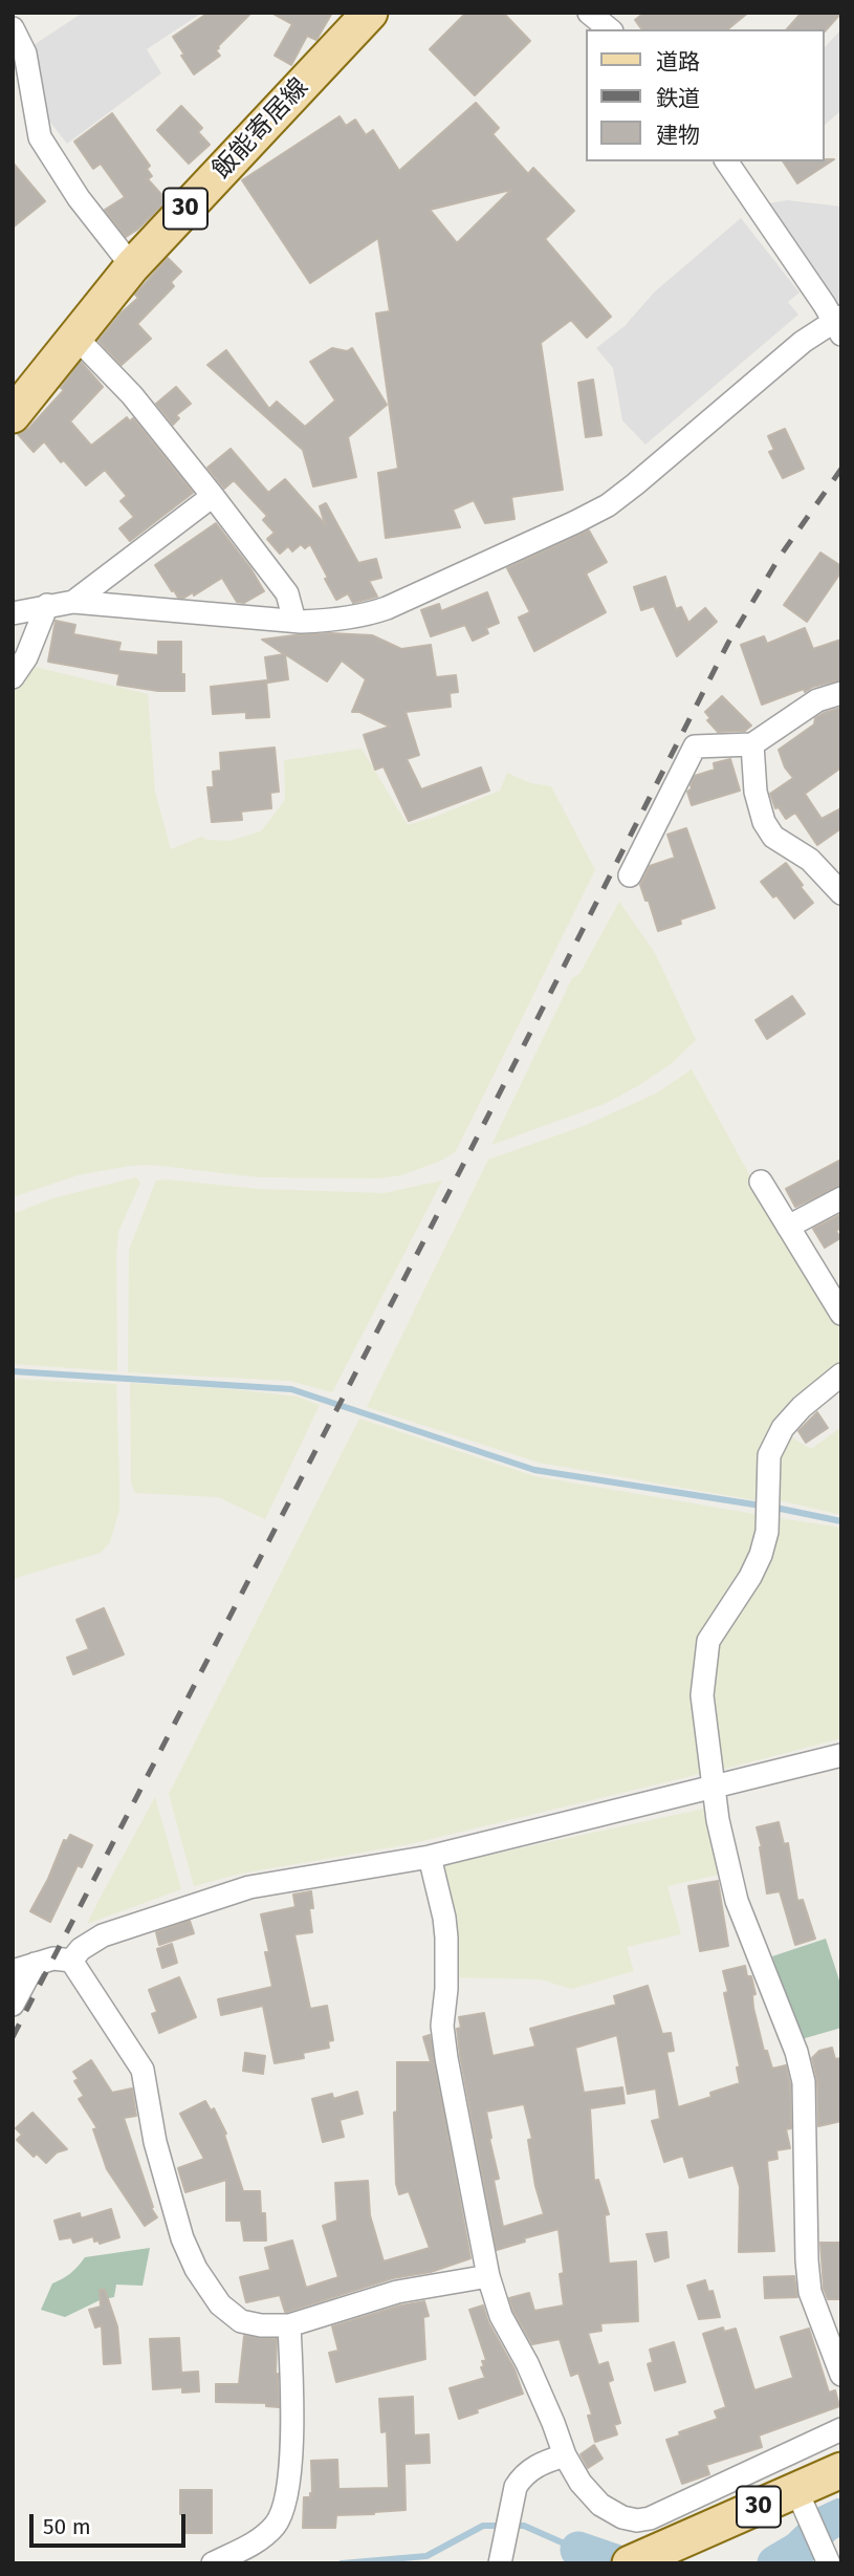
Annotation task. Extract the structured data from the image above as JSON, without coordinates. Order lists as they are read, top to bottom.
{
  "streets": {
    "main road": ["飯能寄居線", "30"]
  },
  "legend": ["道路", "鉄道", "建物"],
  "scale_bar": "50 m"
}
